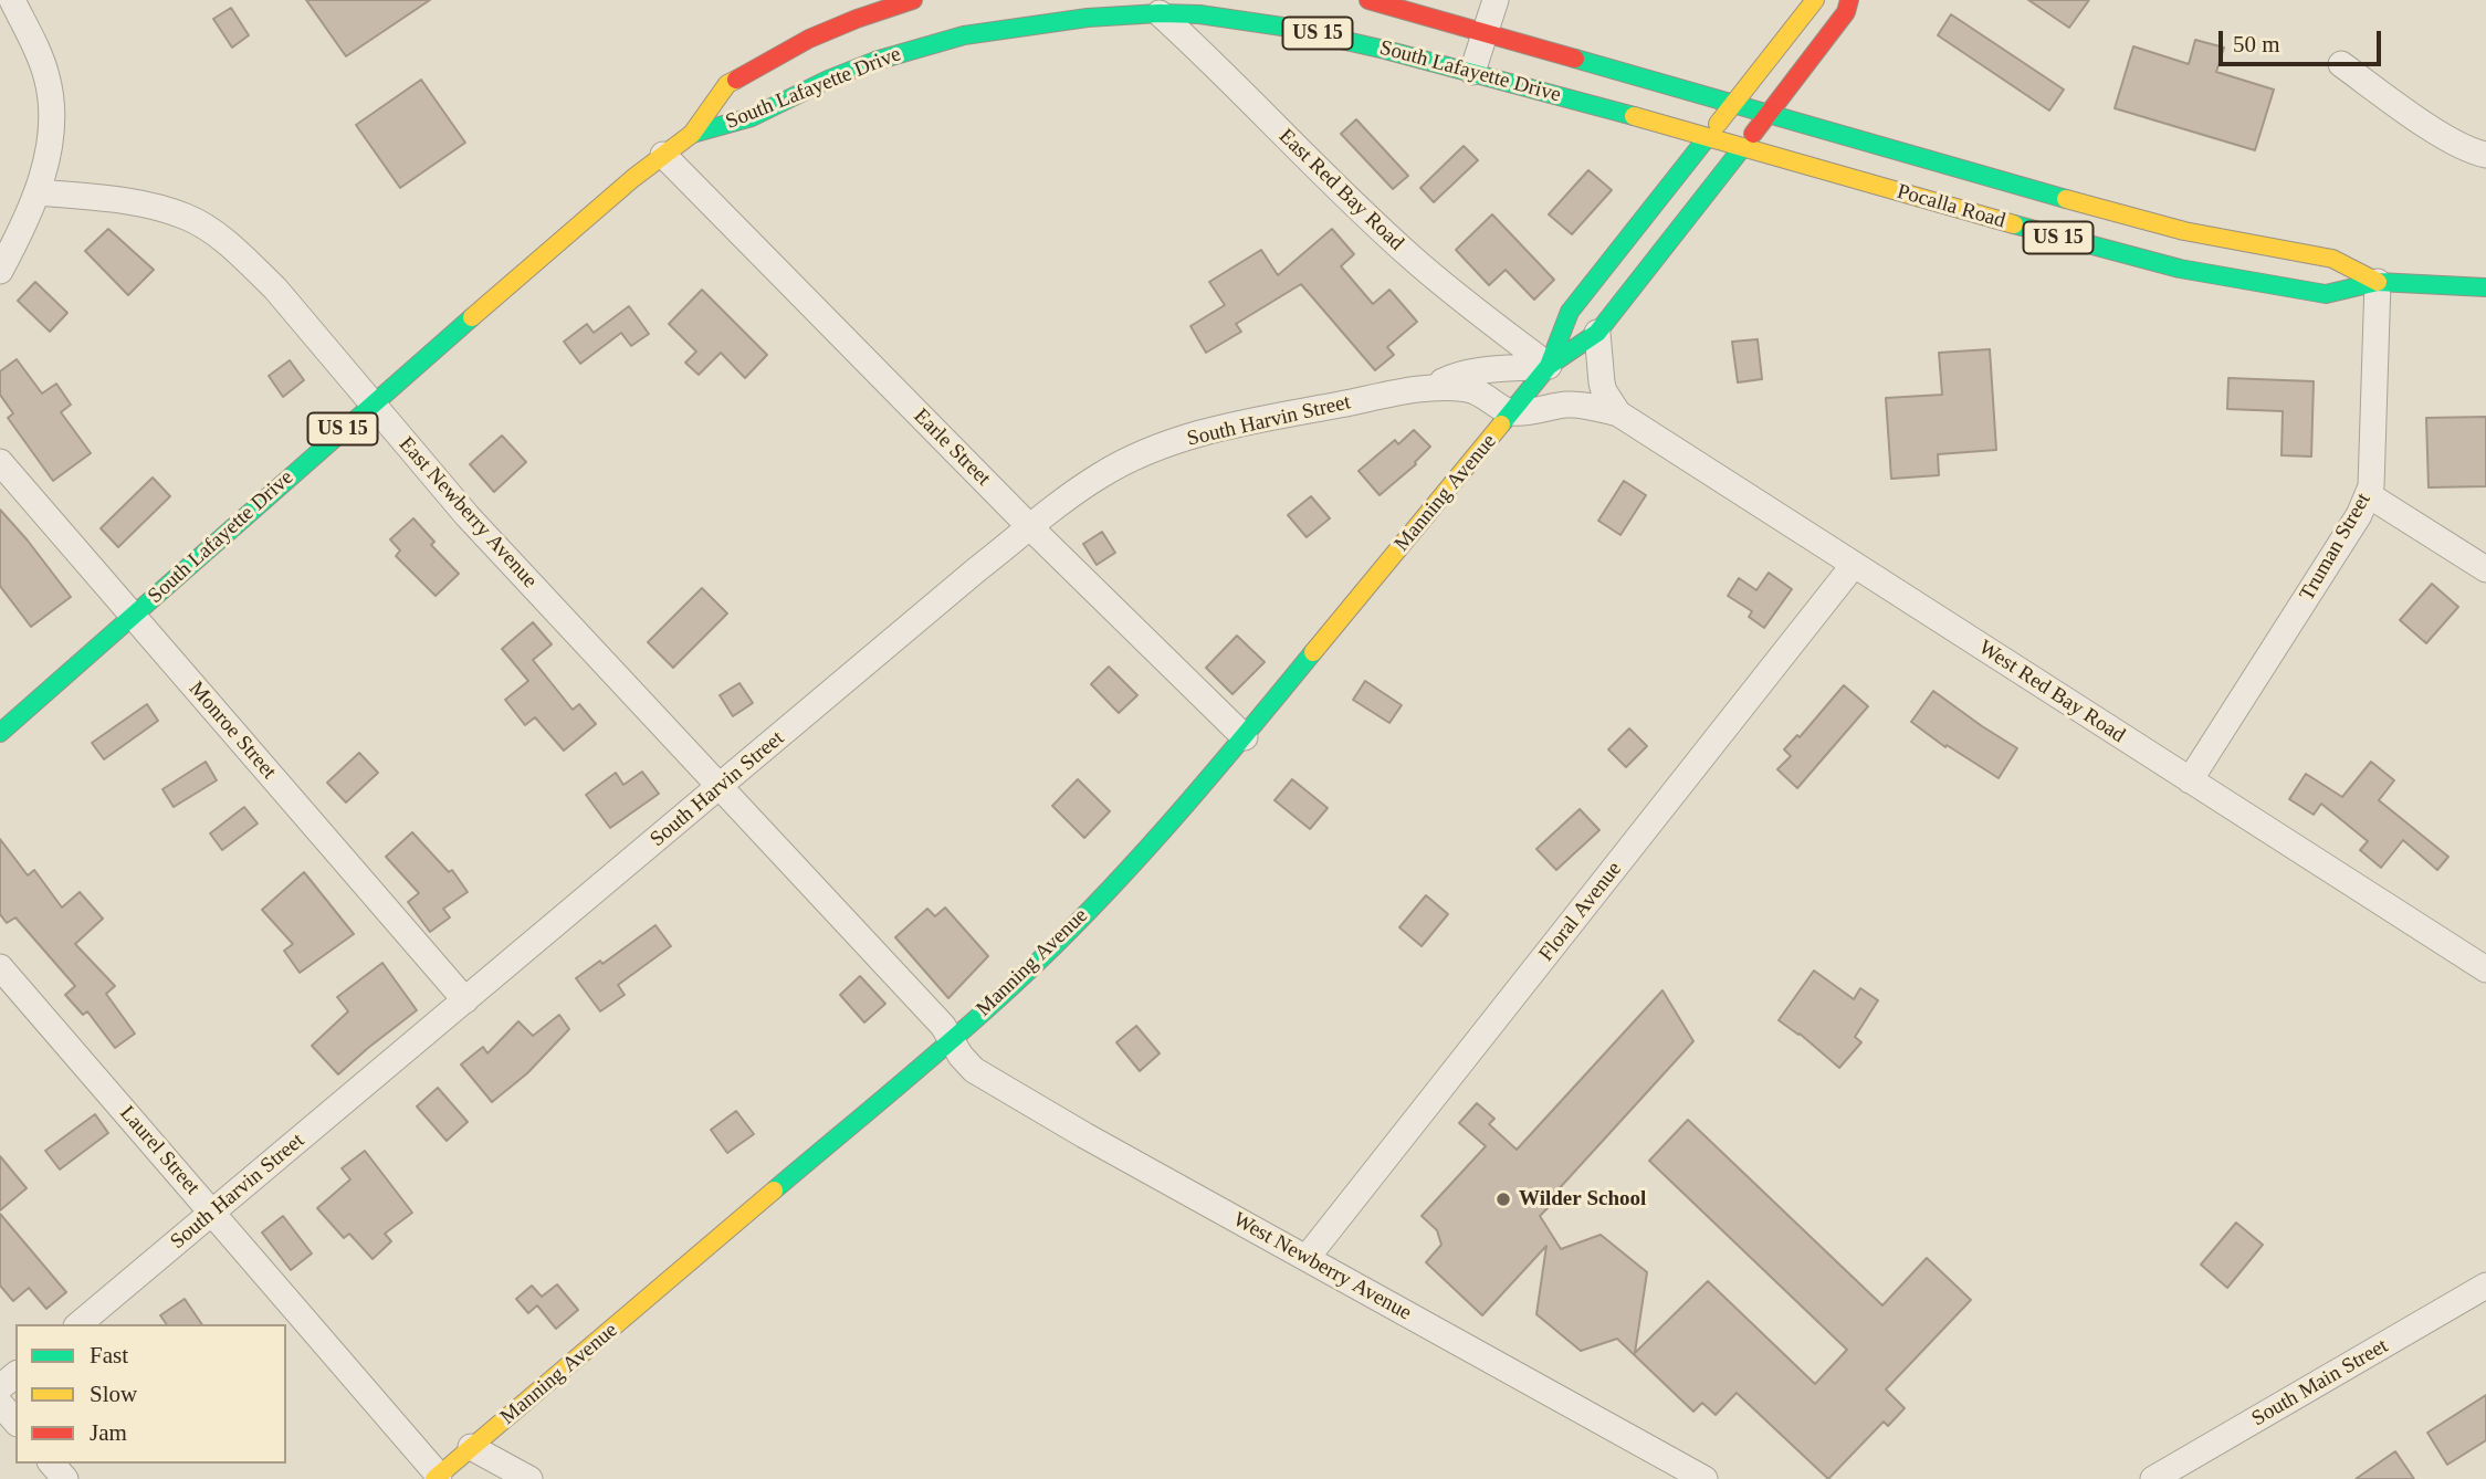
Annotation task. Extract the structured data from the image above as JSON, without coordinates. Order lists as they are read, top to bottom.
{
  "streets": {
    "main road": [
      "US 15",
      "South Lafayette Drive",
      "Pocalla Road",
      "Manning Avenue"
    ],
    "street": [
      "East Red Bay Road",
      "South Harvin Street",
      "Earle Street",
      "East Newberry Avenue",
      "Truman Street",
      "West Red Bay Road",
      "Monroe Street",
      "Floral Avenue",
      "Laurel Street",
      "West Newberry Avenue",
      "South Main Street"
    ]
  },
  "crossings": [
    ["South Lafayette Drive", "East Red Bay Road"],
    ["South Lafayette Drive", "Pocalla Road"],
    ["South Lafayette Drive", "Earle Street"],
    ["South Lafayette Drive", "Manning Avenue"],
    ["South Lafayette Drive", "East Newberry Avenue"],
    ["South Lafayette Drive", "Monroe Street"],
    ["East Red Bay Road", "South Harvin Street"],
    ["East Red Bay Road", "Manning Avenue"],
    ["Pocalla Road", "Manning Avenue"],
    ["Pocalla Road", "Truman Street"],
    ["South Harvin Street", "Earle Street"],
    ["South Harvin Street", "Manning Avenue"],
    ["South Harvin Street", "East Newberry Avenue"],
    ["South Harvin Street", "West Red Bay Road"],
    ["South Harvin Street", "Monroe Street"],
    ["South Harvin Street", "Laurel Street"],
    ["Earle Street", "Manning Avenue"],
    ["Manning Avenue", "East Newberry Avenue"],
    ["Manning Avenue", "West Red Bay Road"],
    ["Manning Avenue", "Laurel Street"],
    ["Manning Avenue", "West Newberry Avenue"],
    ["East Newberry Avenue", "West Newberry Avenue"],
    ["Truman Street", "West Red Bay Road"],
    ["West Red Bay Road", "Floral Avenue"],
    ["Floral Avenue", "West Newberry Avenue"]
  ],
  "places": ["Wilder School"],
  "legend": ["Fast", "Slow", "Jam"],
  "scale_bar": "50 m"
}
